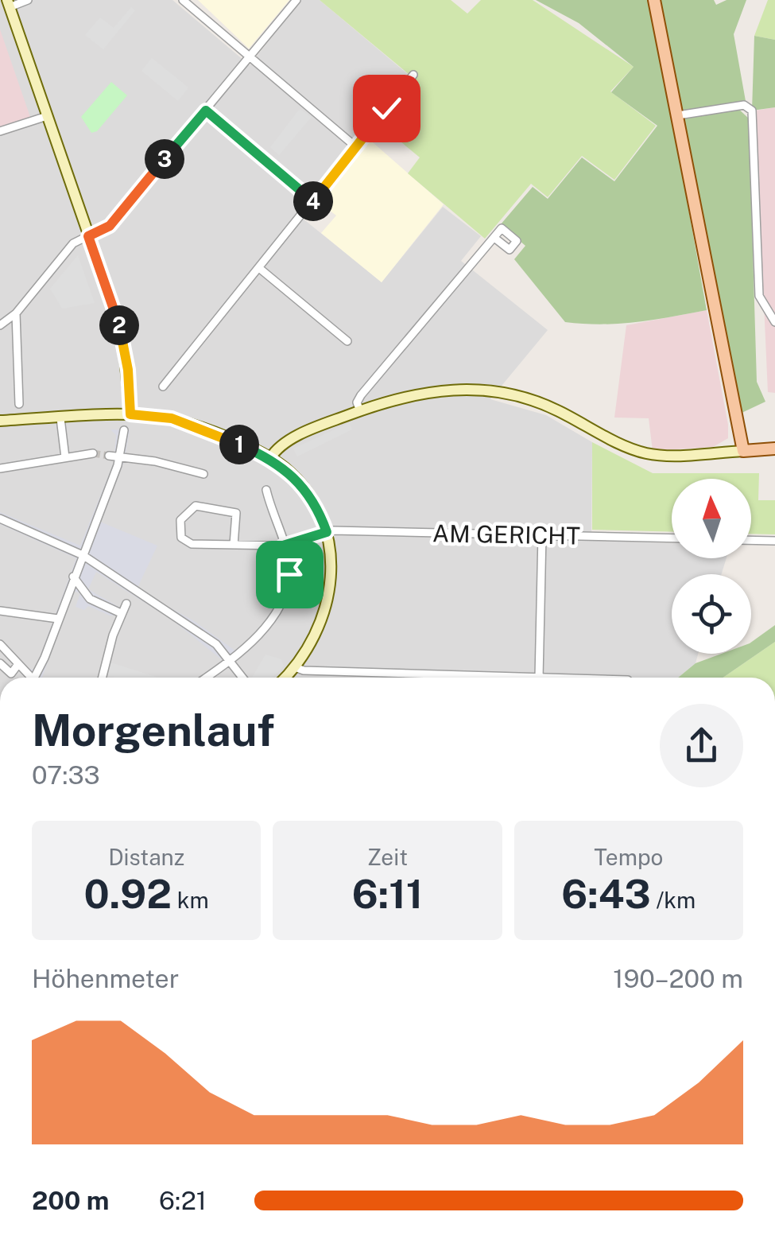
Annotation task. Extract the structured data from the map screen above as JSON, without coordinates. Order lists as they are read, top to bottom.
{
  "streets": {
    "street": ["AM GERICHT"]
  },
  "north": "top",
  "page": {
    "pins": [
      "3",
      "4",
      "2",
      "1"
    ],
    "heading": ["Morgenlauf", "07:33"],
    "stats": [
      ["Distanz", "0.92 km"],
      ["Zeit", "6:11"],
      ["Tempo", "6:43 /km"]
    ],
    "chart": ["Höhenmeter", "190–200 m"],
    "list": [
      {
        "name": "200 m",
        "note": "6:21"
      }
    ]
  }
}
